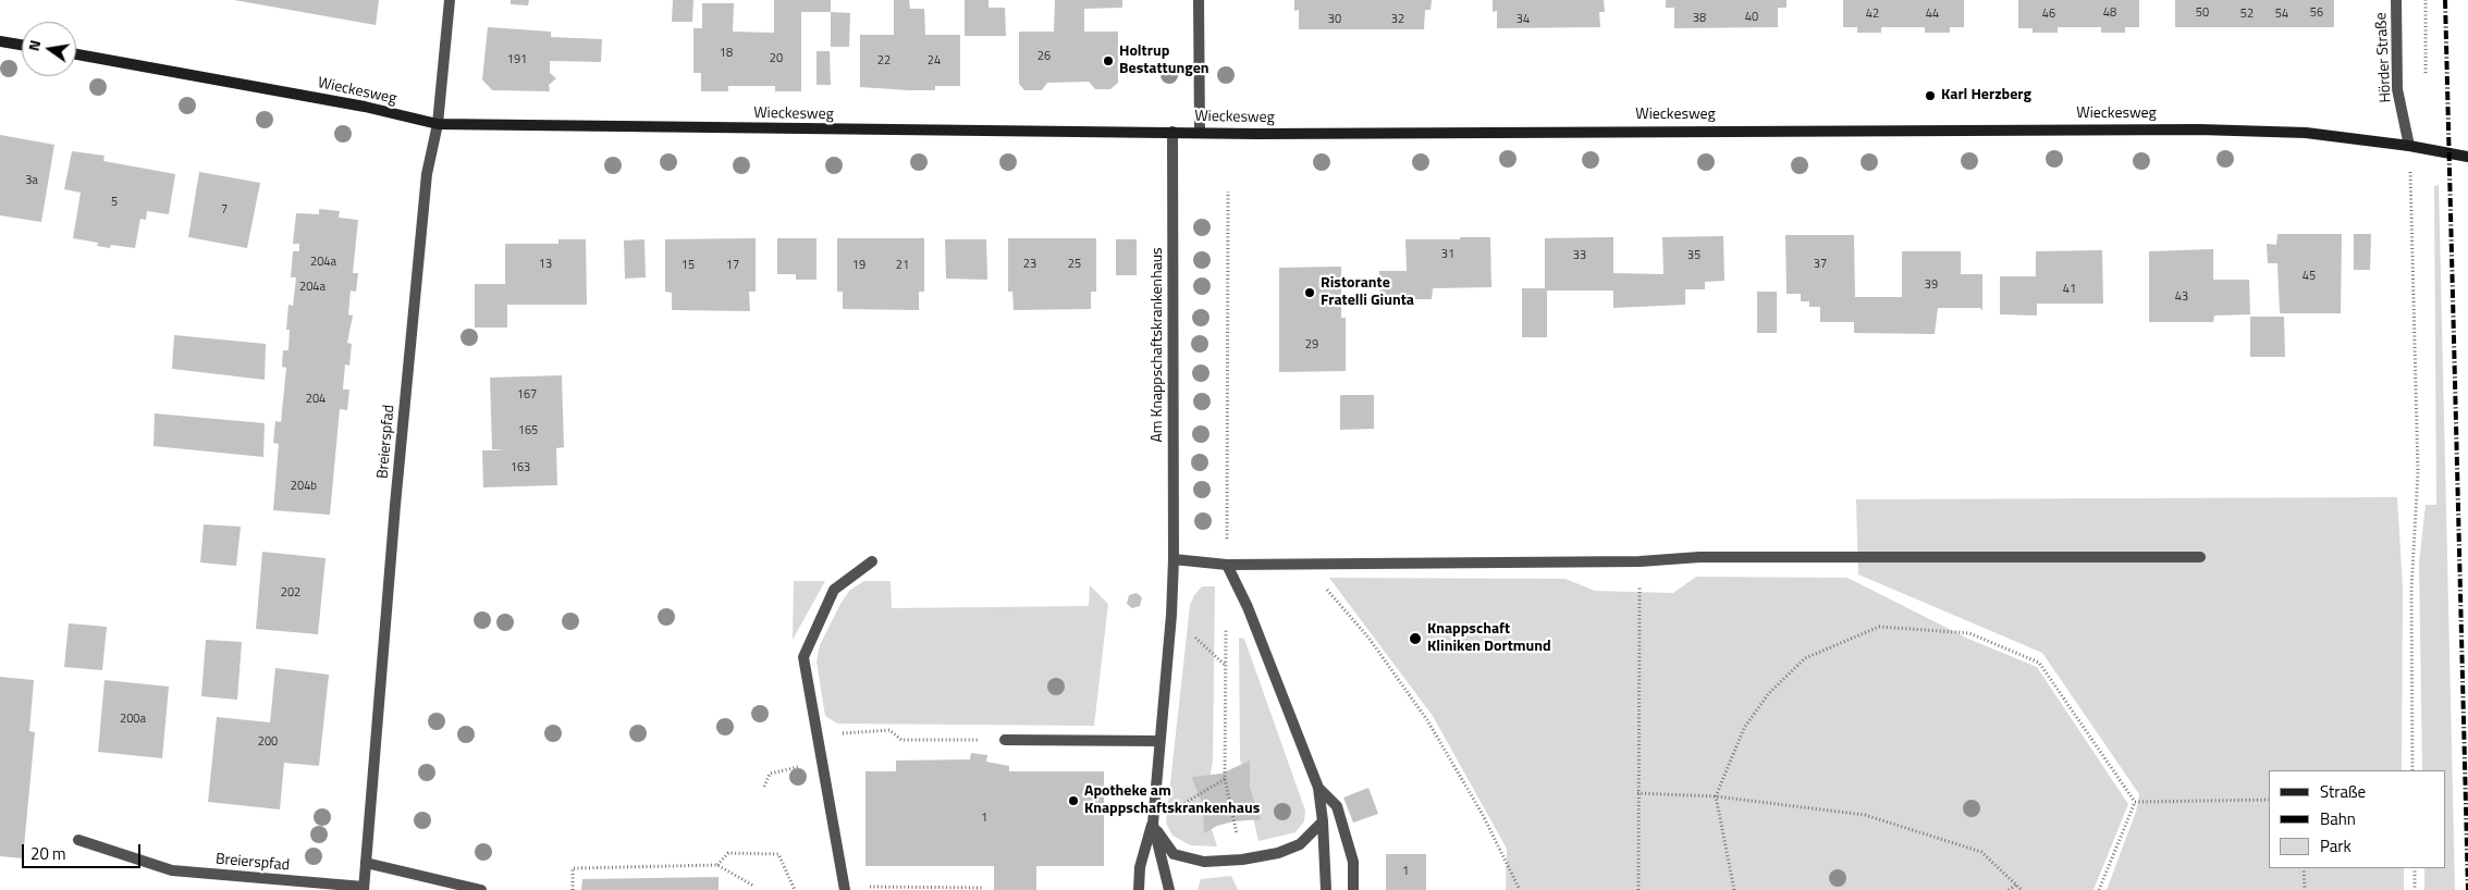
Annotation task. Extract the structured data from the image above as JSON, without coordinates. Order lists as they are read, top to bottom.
{
  "streets": {
    "street": [
      "Hörder Straße",
      "Wieckesweg",
      "Am Knappschaftskrankenhaus",
      "Breierspfad"
    ]
  },
  "crossings": [
    ["Hörder Straße", "Wieckesweg"],
    ["Wieckesweg", "Am Knappschaftskrankenhaus"],
    ["Wieckesweg", "Breierspfad"]
  ],
  "places": [
    "Holtrup Bestattungen",
    "Karl Herzberg",
    "Ristorante Fratelli Giunta",
    "Knappschaft Kliniken Dortmund",
    "Apotheke am Knappschaftskrankenhaus"
  ],
  "house_numbers": [
    "48",
    "50",
    "56",
    "42",
    "44",
    "46",
    "52",
    "54",
    "40",
    "38",
    "30",
    "32",
    "34",
    "18",
    "26",
    "20",
    "191",
    "22",
    "24",
    "3a",
    "5",
    "7",
    "31",
    "33",
    "35",
    "204a",
    "13",
    "23",
    "25",
    "37",
    "15",
    "17",
    "19",
    "21",
    "45",
    "39",
    "204a",
    "41",
    "43",
    "29",
    "167",
    "204",
    "165",
    "163",
    "204b",
    "202",
    "200a",
    "200",
    "1",
    "1"
  ],
  "legend": ["Straße", "Bahn", "Park"],
  "scale_bar": "20 m",
  "north": "left"
}
